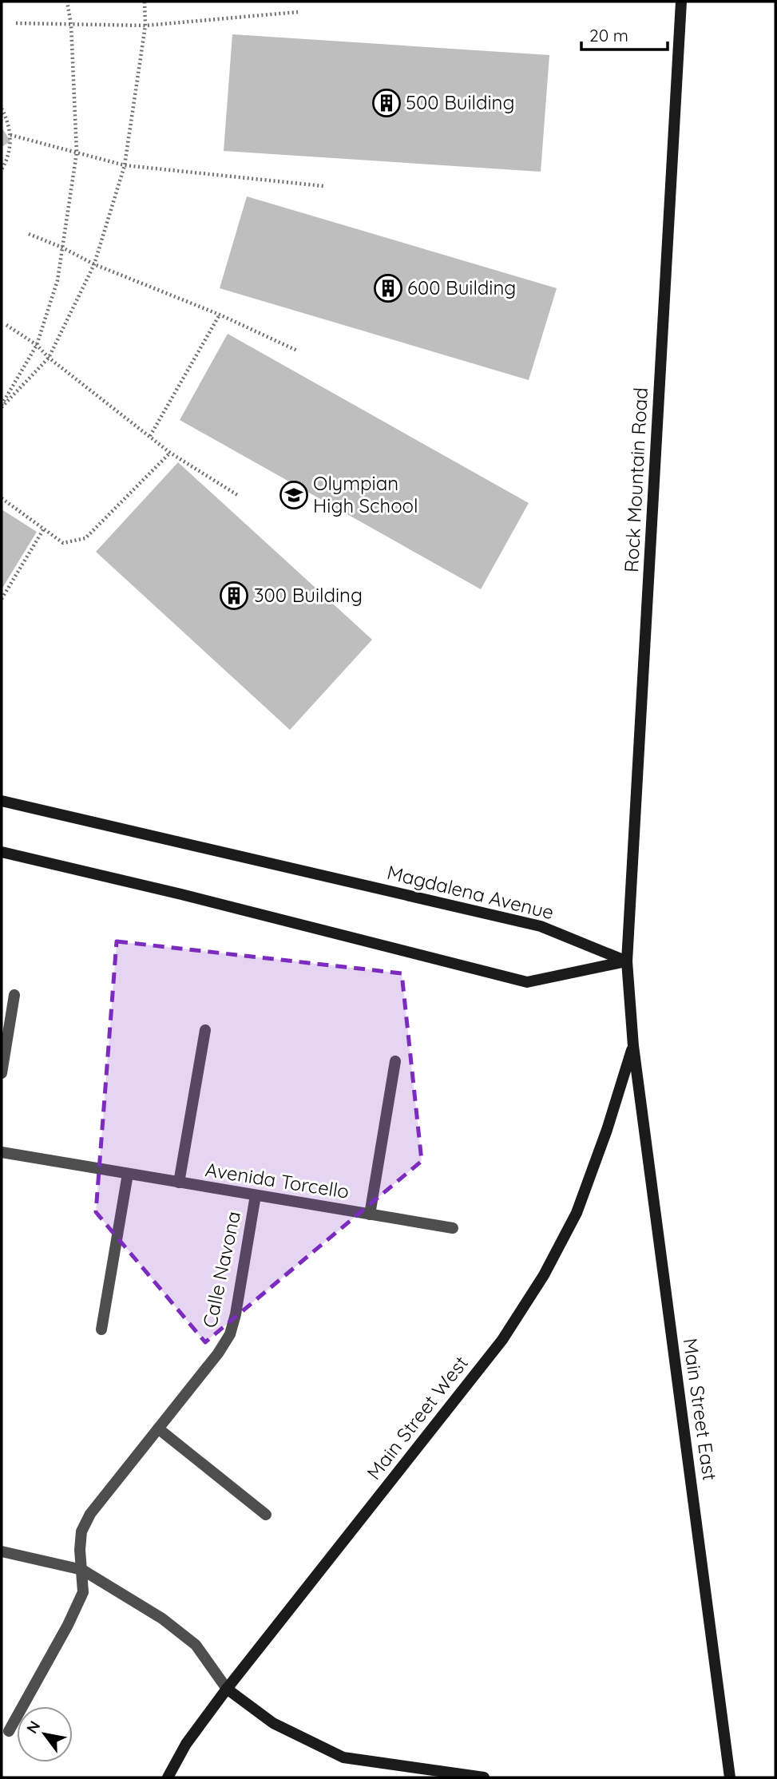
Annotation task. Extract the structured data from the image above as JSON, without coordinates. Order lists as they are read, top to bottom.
{
  "streets": {
    "street": [
      "Rock Mountain Road",
      "Magdalena Avenue",
      "Avenida Torcello",
      "Calle Navona",
      "Main Street East",
      "Main Street West"
    ]
  },
  "crossings": [
    ["Rock Mountain Road", "Magdalena Avenue"],
    ["Rock Mountain Road", "Main Street East"],
    ["Rock Mountain Road", "Main Street West"],
    ["Avenida Torcello", "Calle Navona"],
    ["Main Street East", "Main Street West"]
  ],
  "places": {
    "building": ["500 Building", "600 Building", "300 Building"],
    "school or university": ["Olympian High School"]
  },
  "scale_bar": "20 m",
  "north": "top left"
}
